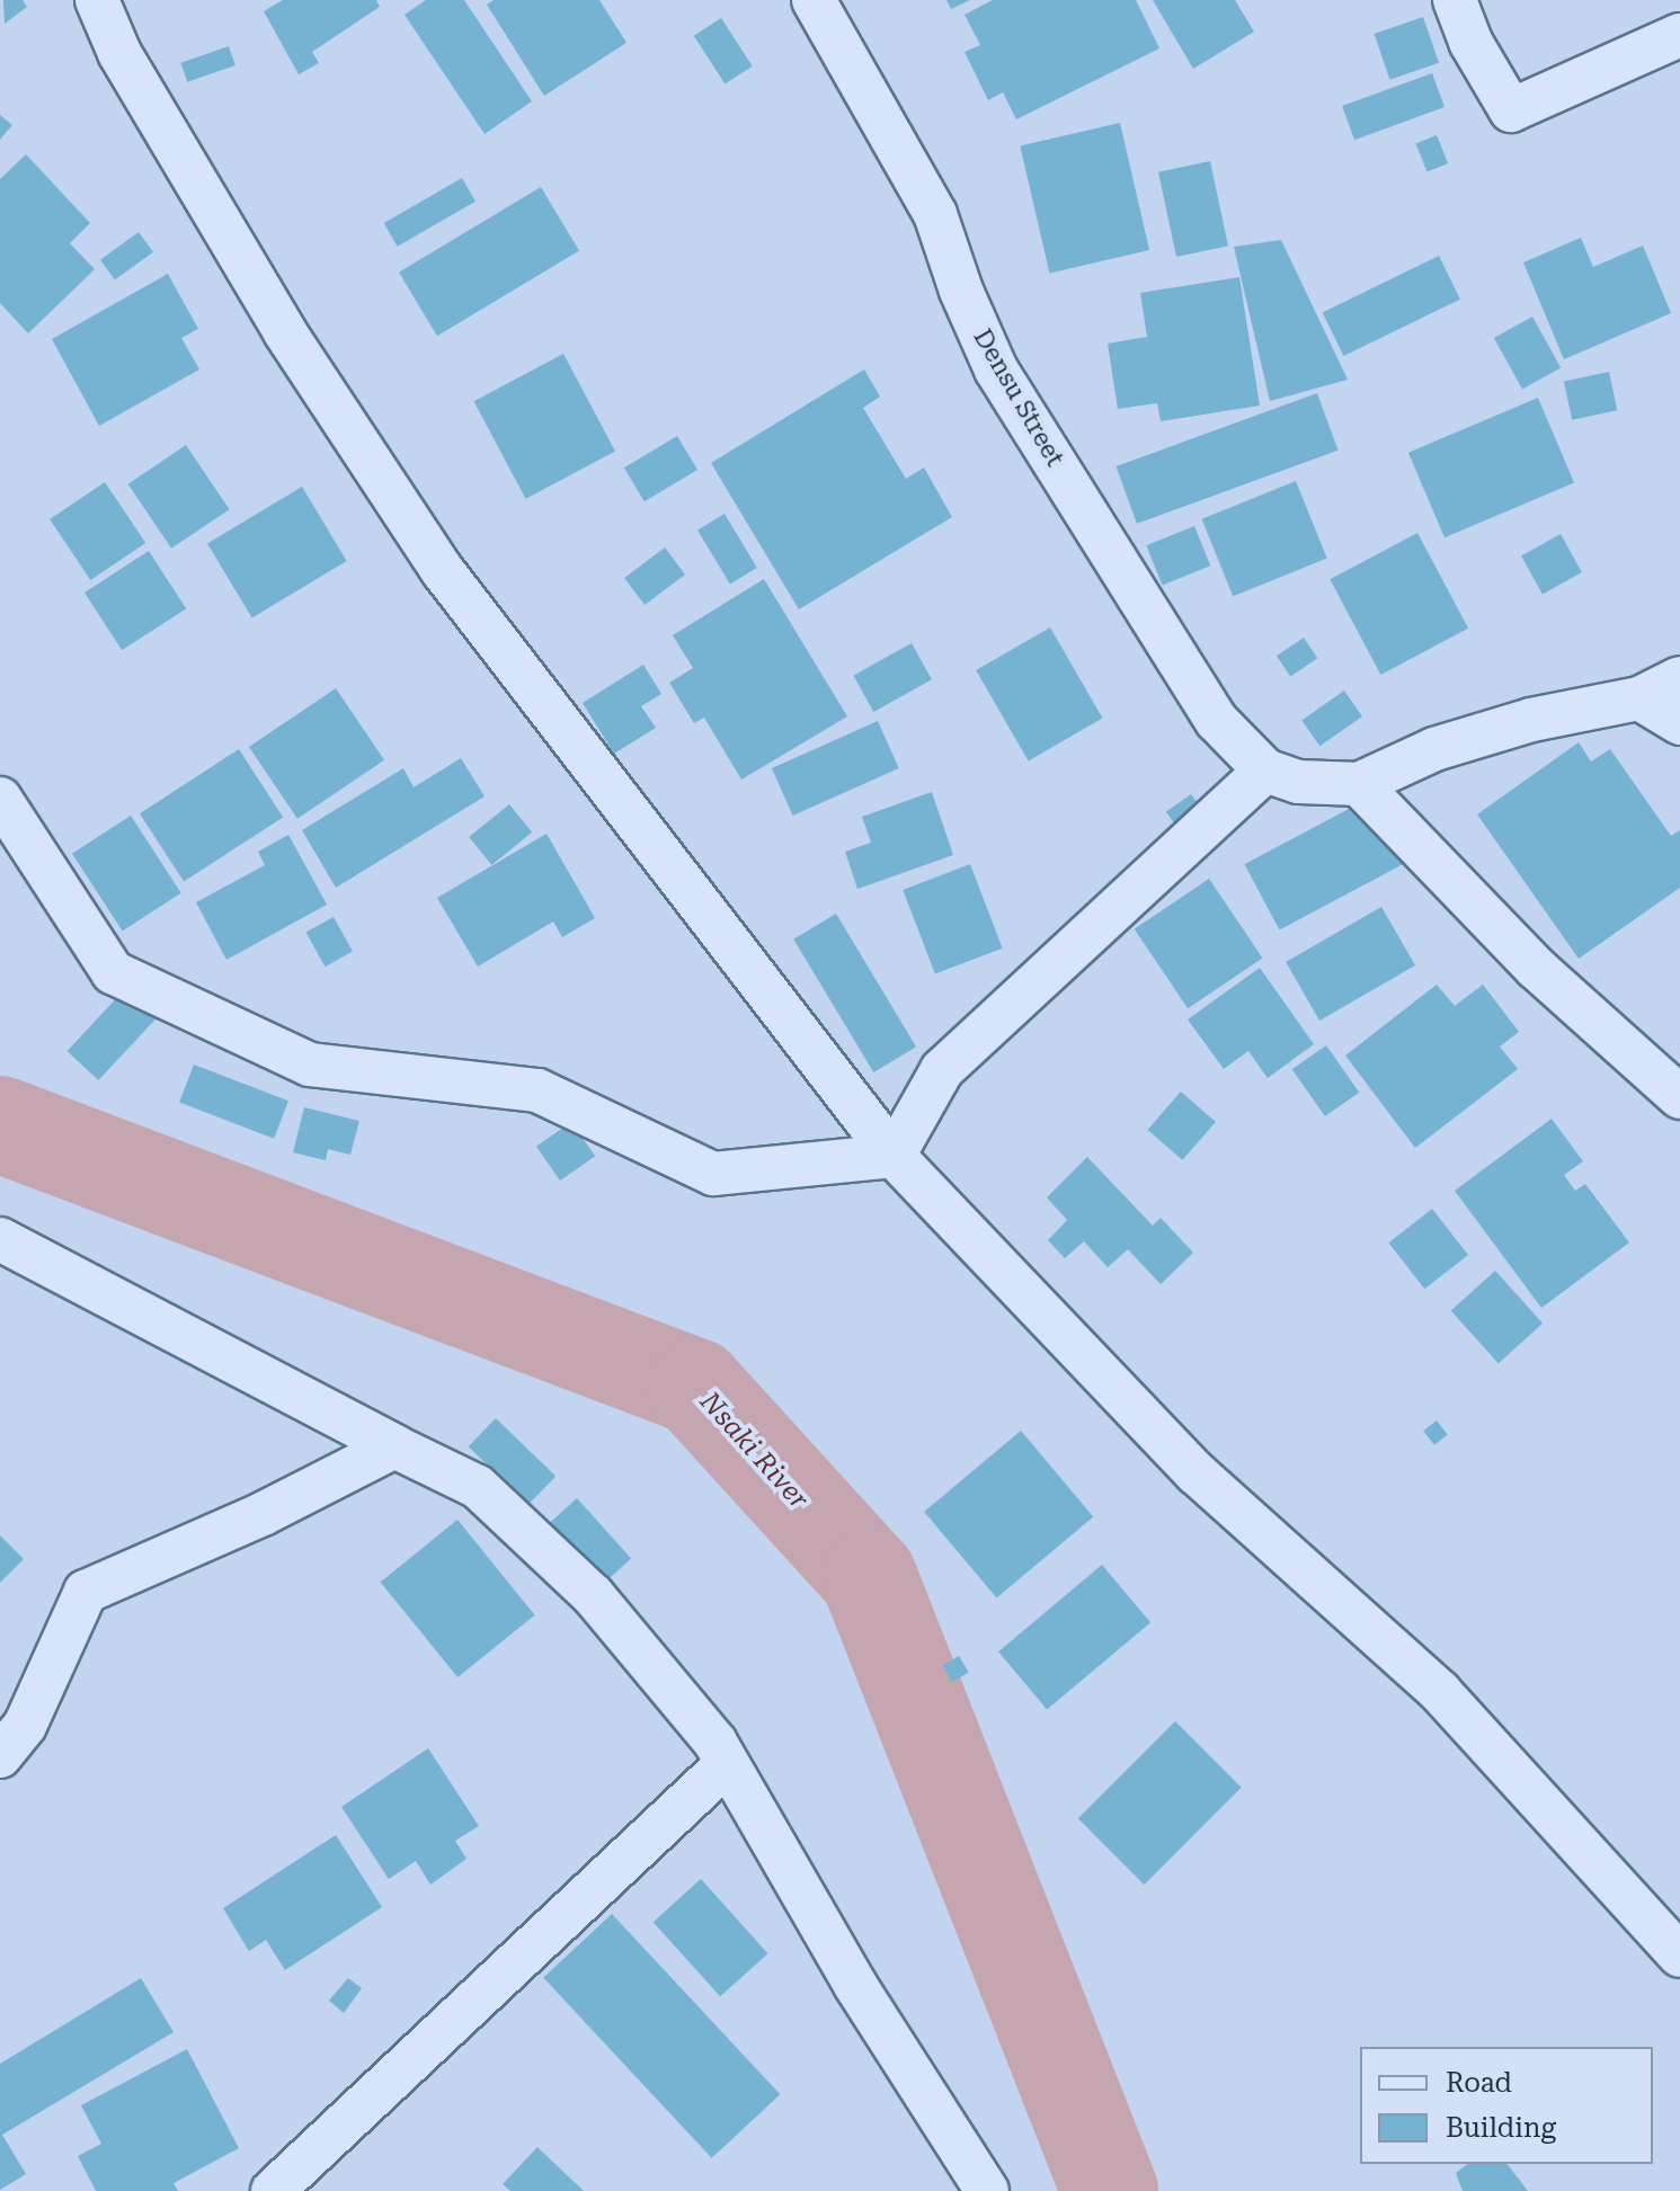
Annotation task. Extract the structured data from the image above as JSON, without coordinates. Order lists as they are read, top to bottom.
{
  "streets": {
    "street": ["Densu Street"]
  },
  "water": ["Nsaki River"],
  "legend": ["Road", "Building"]
}
